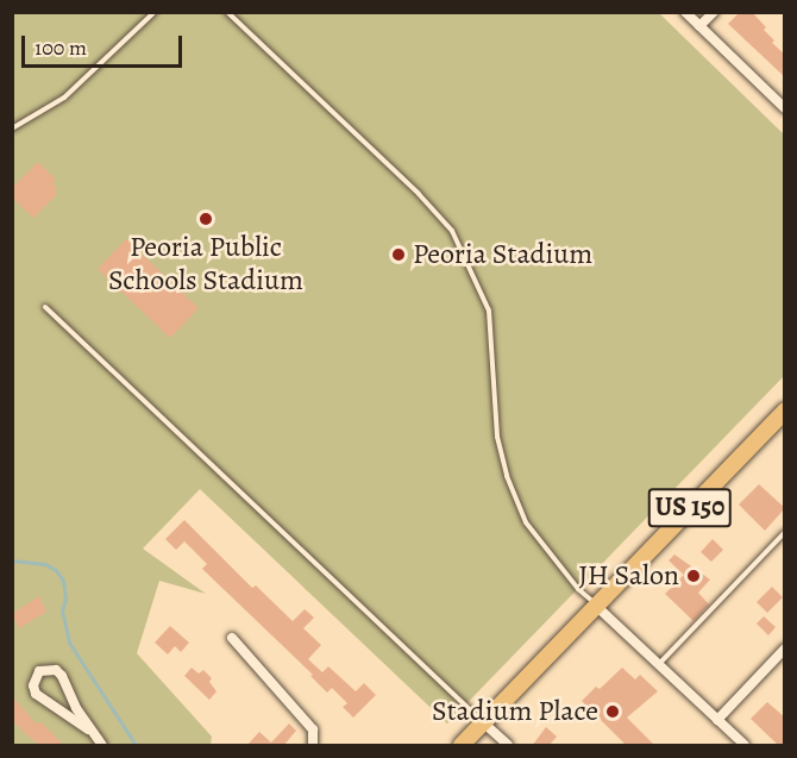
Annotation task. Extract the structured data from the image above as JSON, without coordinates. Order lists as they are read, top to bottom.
{
  "streets": {
    "highway": ["US 150"]
  },
  "places": [
    "Peoria Public Schools Stadium",
    "Peoria Stadium",
    "JH Salon",
    "Stadium Place"
  ],
  "scale_bar": "100 m"
}
